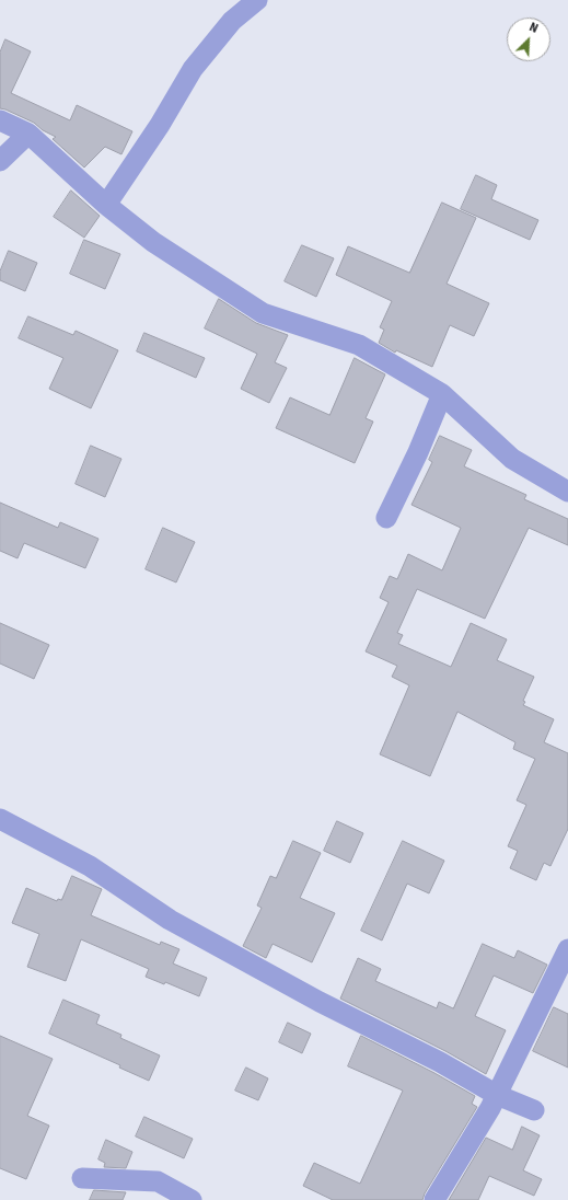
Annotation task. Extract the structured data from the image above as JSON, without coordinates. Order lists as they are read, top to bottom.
{
  "north": "top right"
}
